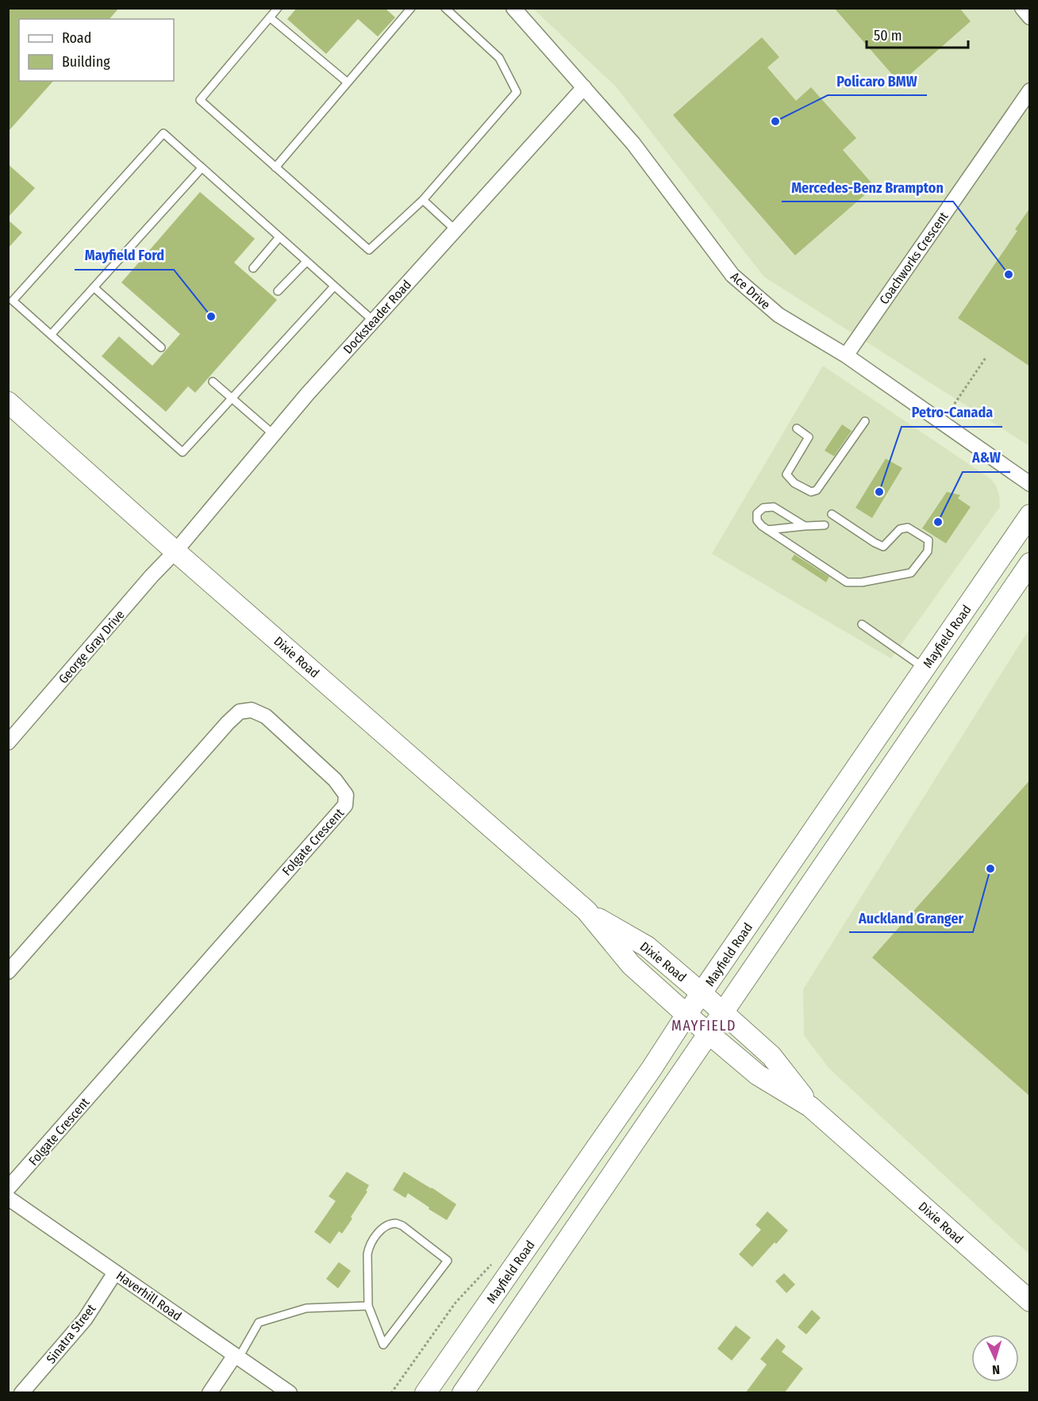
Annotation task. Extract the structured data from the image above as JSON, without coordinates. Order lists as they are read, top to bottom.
{
  "streets": {
    "main road": ["Mayfield Road", "Dixie Road"],
    "street": [
      "Coachworks Crescent",
      "Ace Drive",
      "Docksteader Road",
      "George Gray Drive",
      "Folgate Crescent",
      "Haverhill Road",
      "Sinatra Street"
    ]
  },
  "crossings": [
    ["Coachworks Crescent", "Ace Drive"],
    ["Ace Drive", "Docksteader Road"],
    ["Docksteader Road", "George Gray Drive"],
    ["Docksteader Road", "Dixie Road"],
    ["Mayfield Road", "Dixie Road"],
    ["George Gray Drive", "Dixie Road"],
    ["Haverhill Road", "Sinatra Street"]
  ],
  "districts": ["MAYFIELD"],
  "places": [
    "Policaro BMW",
    "Mercedes-Benz Brampton",
    "Mayfield Ford",
    "Petro-Canada",
    "A&W",
    "Auckland Granger"
  ],
  "legend": ["Road", "Building"],
  "scale_bar": "50 m",
  "north": "bottom"
}
